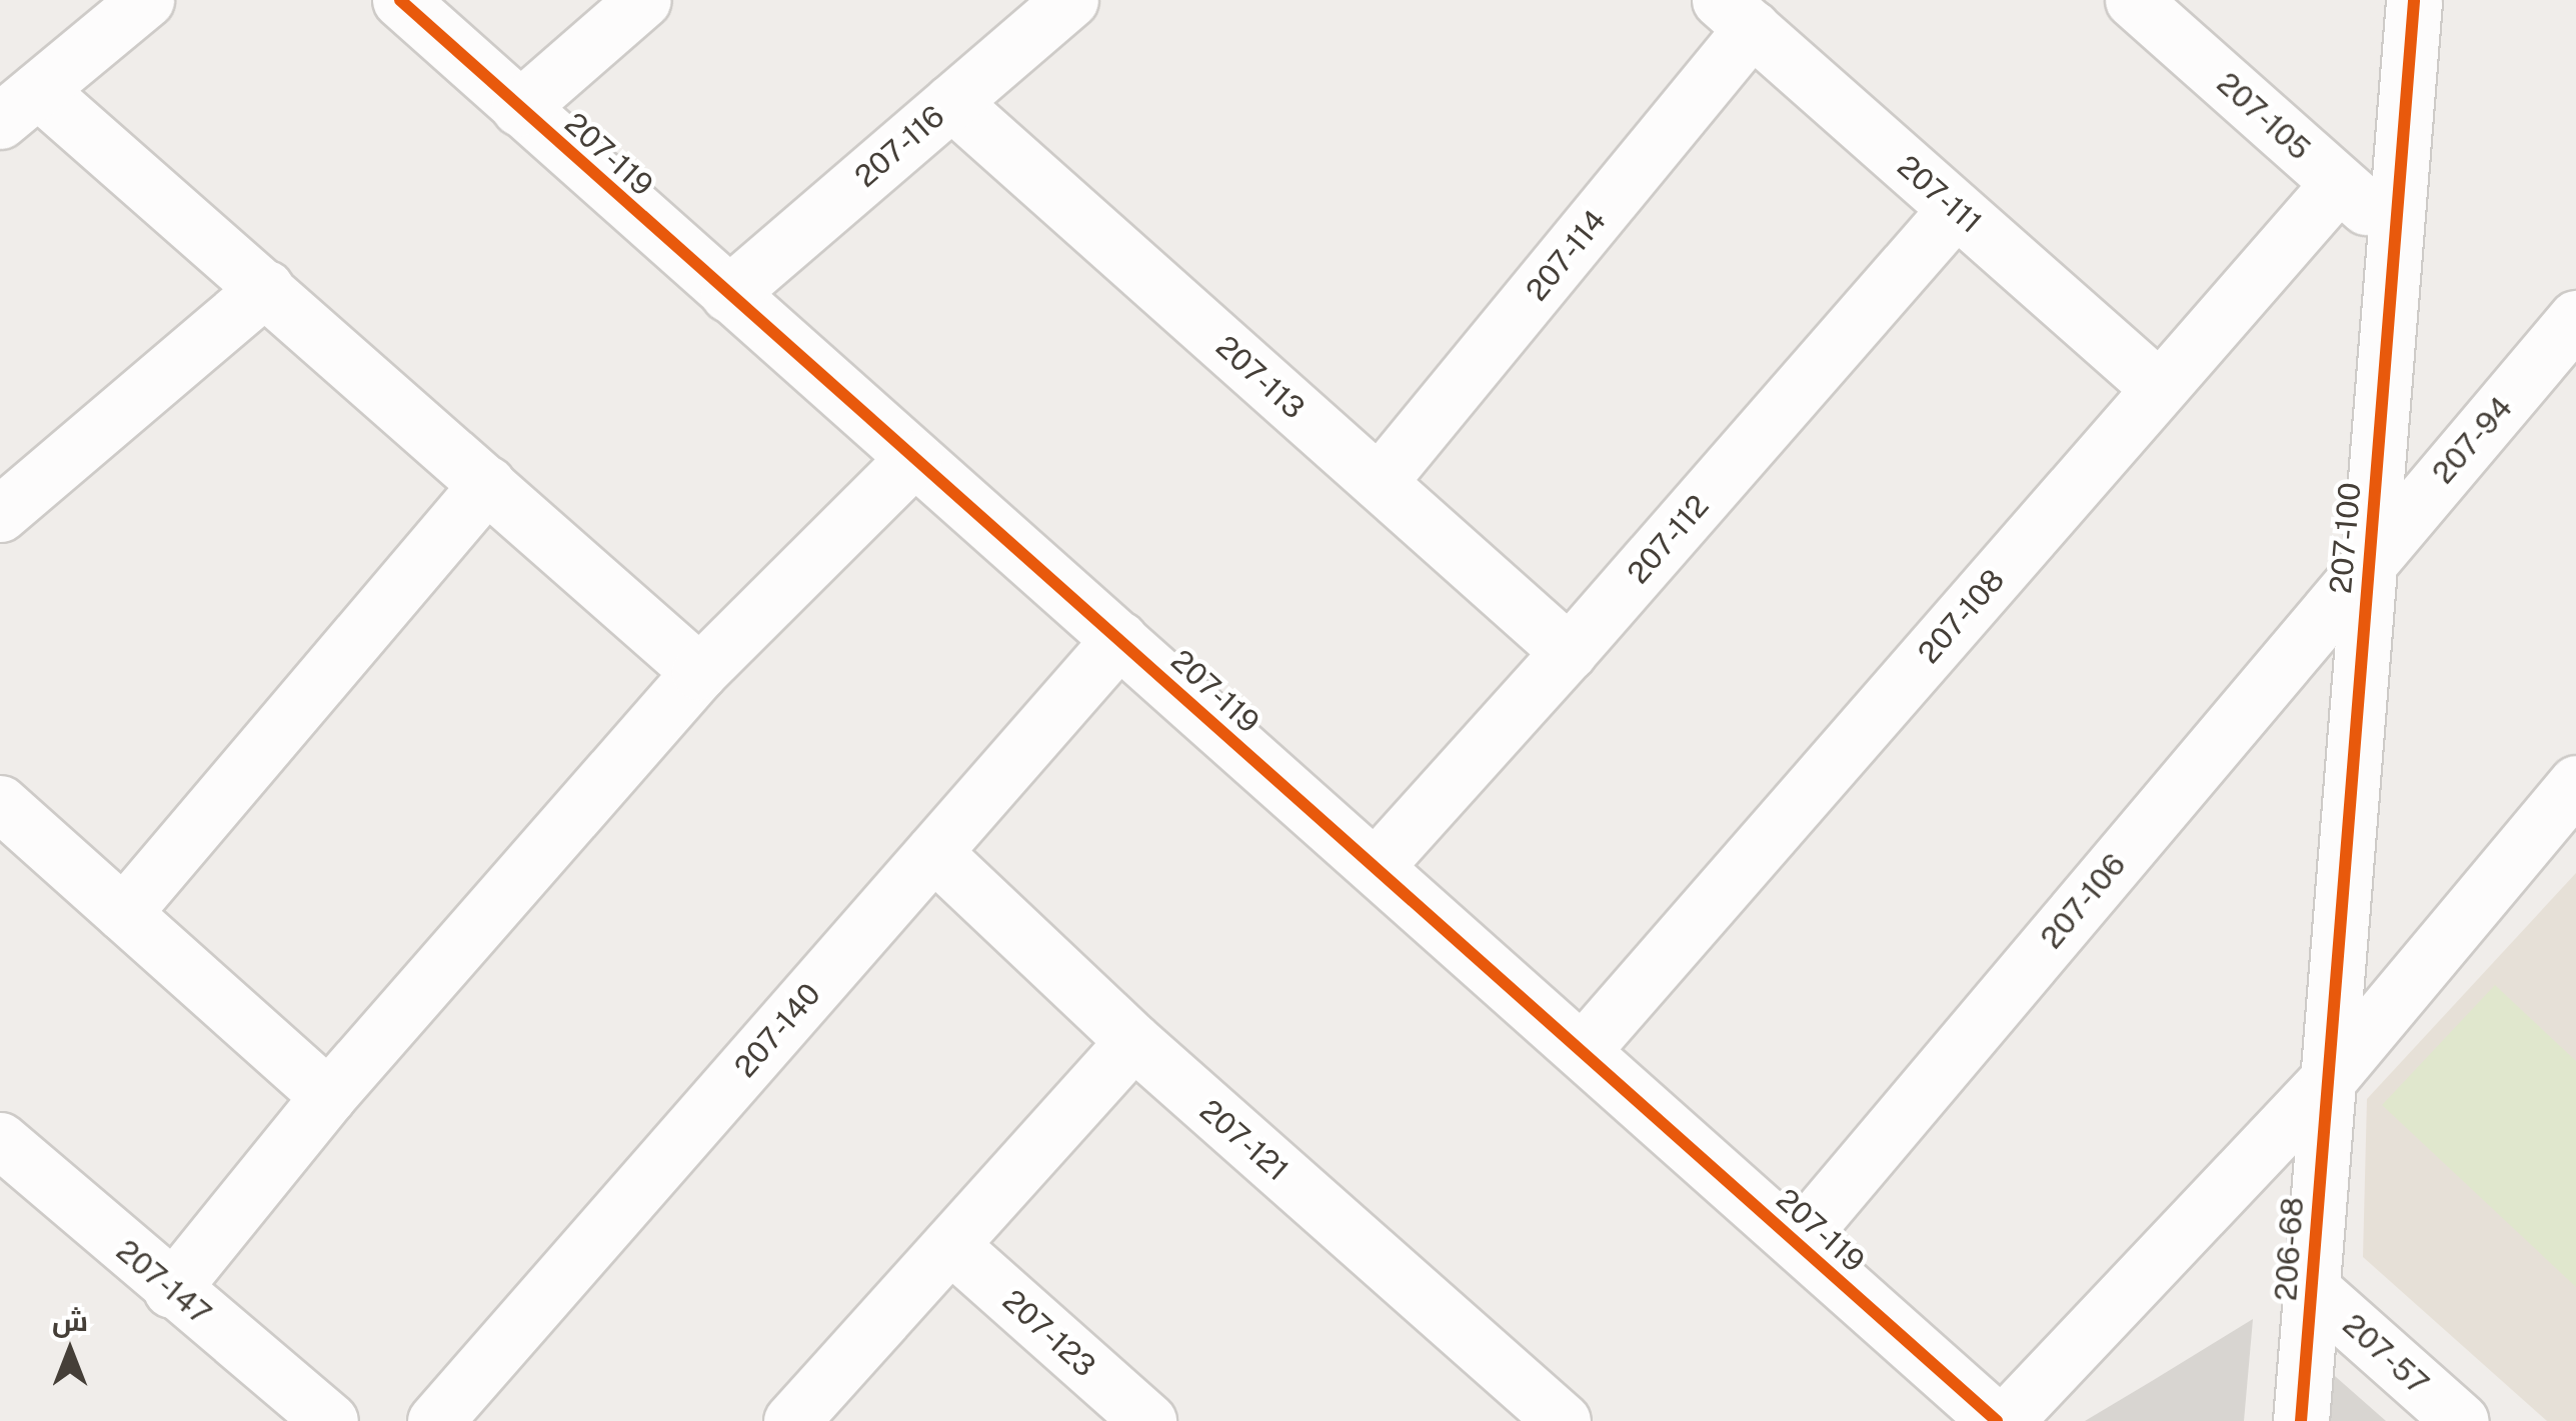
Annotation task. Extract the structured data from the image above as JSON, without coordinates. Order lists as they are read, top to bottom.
{
  "streets": {
    "street": [
      "207-105",
      "207-116",
      "207-119",
      "207-111",
      "207-114",
      "207-113",
      "207-94",
      "207-100",
      "207-112",
      "207-108",
      "207-106",
      "207-140",
      "207-121",
      "206-68",
      "207-147",
      "207-123",
      "207-57"
    ]
  },
  "crossings": [
    ["207-105", "207-100"],
    ["207-105", "207-108"],
    ["207-116", "207-119"],
    ["207-116", "207-113"],
    ["207-119", "207-112"],
    ["207-119", "207-108"],
    ["207-119", "207-106"],
    ["207-119", "207-140"],
    ["207-111", "207-114"],
    ["207-111", "207-112"],
    ["207-111", "207-108"],
    ["207-114", "207-113"],
    ["207-113", "207-112"],
    ["207-94", "207-100"],
    ["207-94", "207-106"],
    ["207-100", "207-106"],
    ["207-100", "206-68"],
    ["207-140", "207-121"],
    ["206-68", "207-57"]
  ],
  "north": "top"
}
